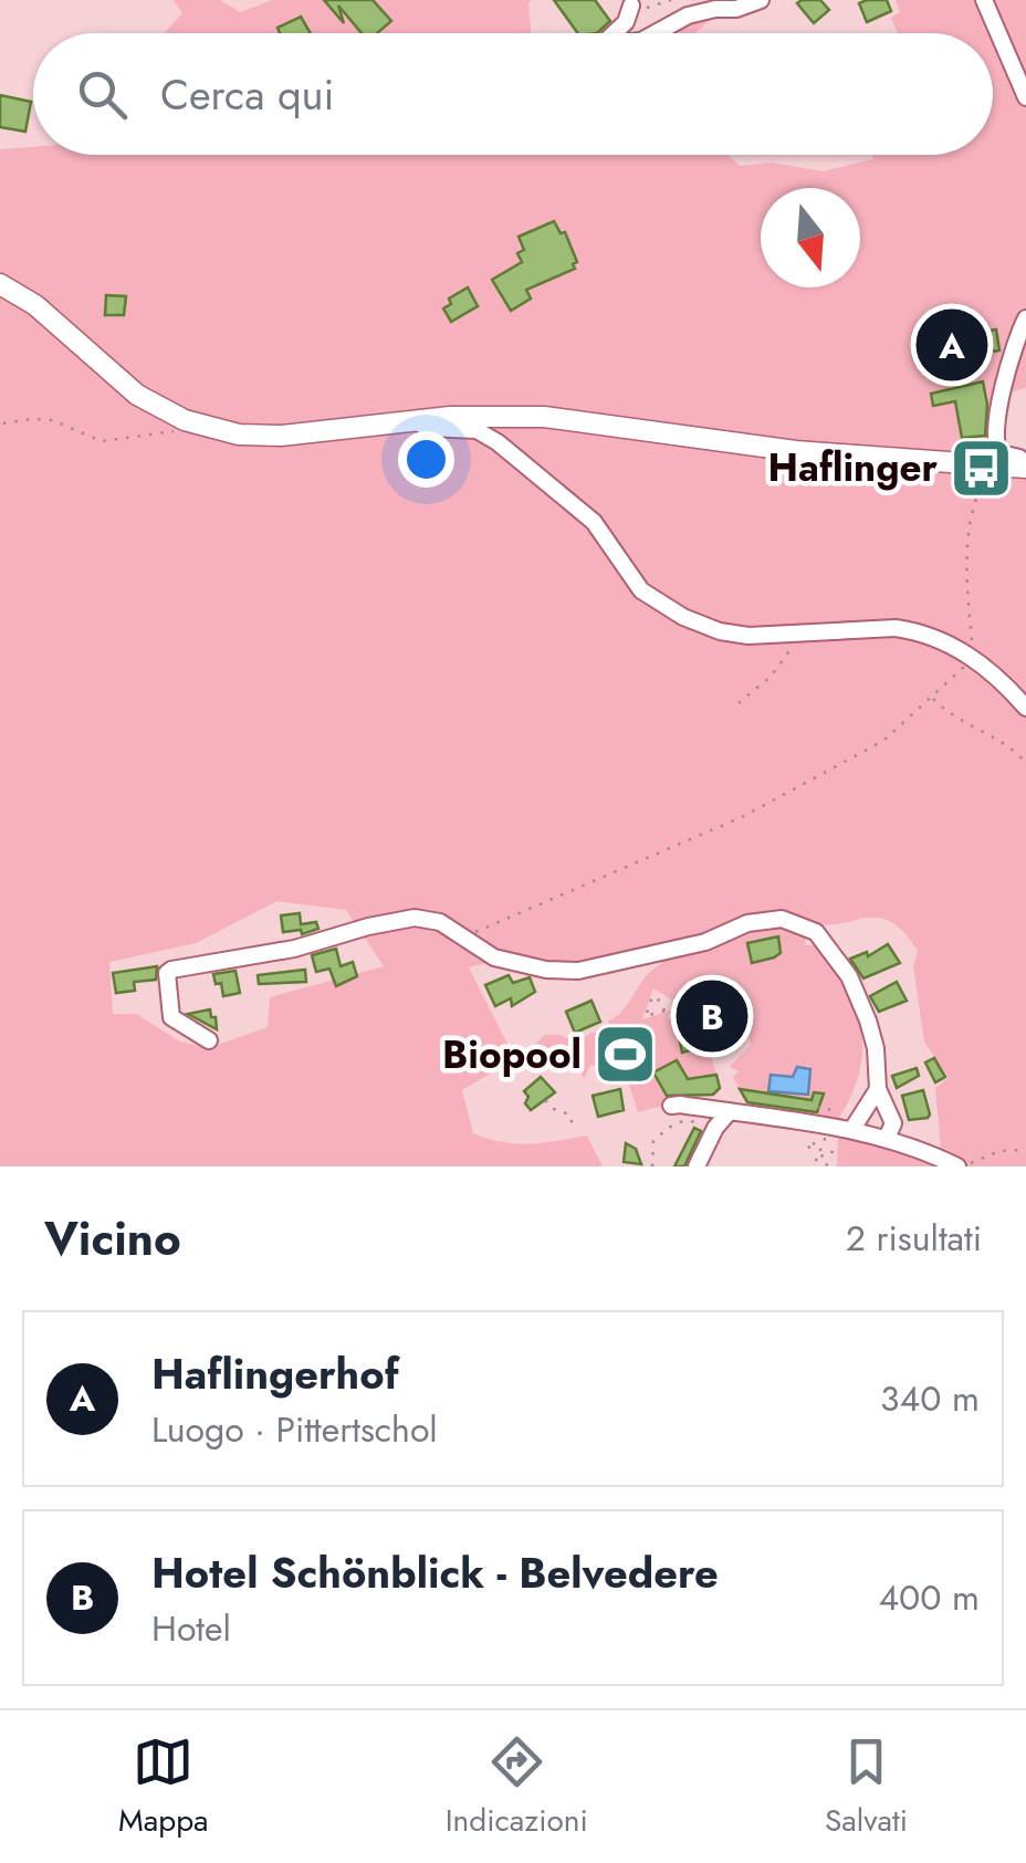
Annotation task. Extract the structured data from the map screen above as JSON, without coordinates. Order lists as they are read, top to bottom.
{
  "places": {
    "bus stop": ["Haflinger"],
    "sports": ["Biopool"]
  },
  "north": "bottom",
  "page": {
    "search": "Cerca qui",
    "pins": ["A", "B"],
    "heading": ["Vicino", "2 risultati"],
    "list": [
      {
        "mark": "A",
        "name": "Haflingerhof",
        "note": "Luogo · Pittertschol",
        "value": "340 m"
      },
      {
        "mark": "B",
        "name": "Hotel Schönblick - Belvedere",
        "note": "Hotel",
        "value": "400 m"
      }
    ],
    "nav": ["Mappa", "Indicazioni", "Salvati"]
  }
}
